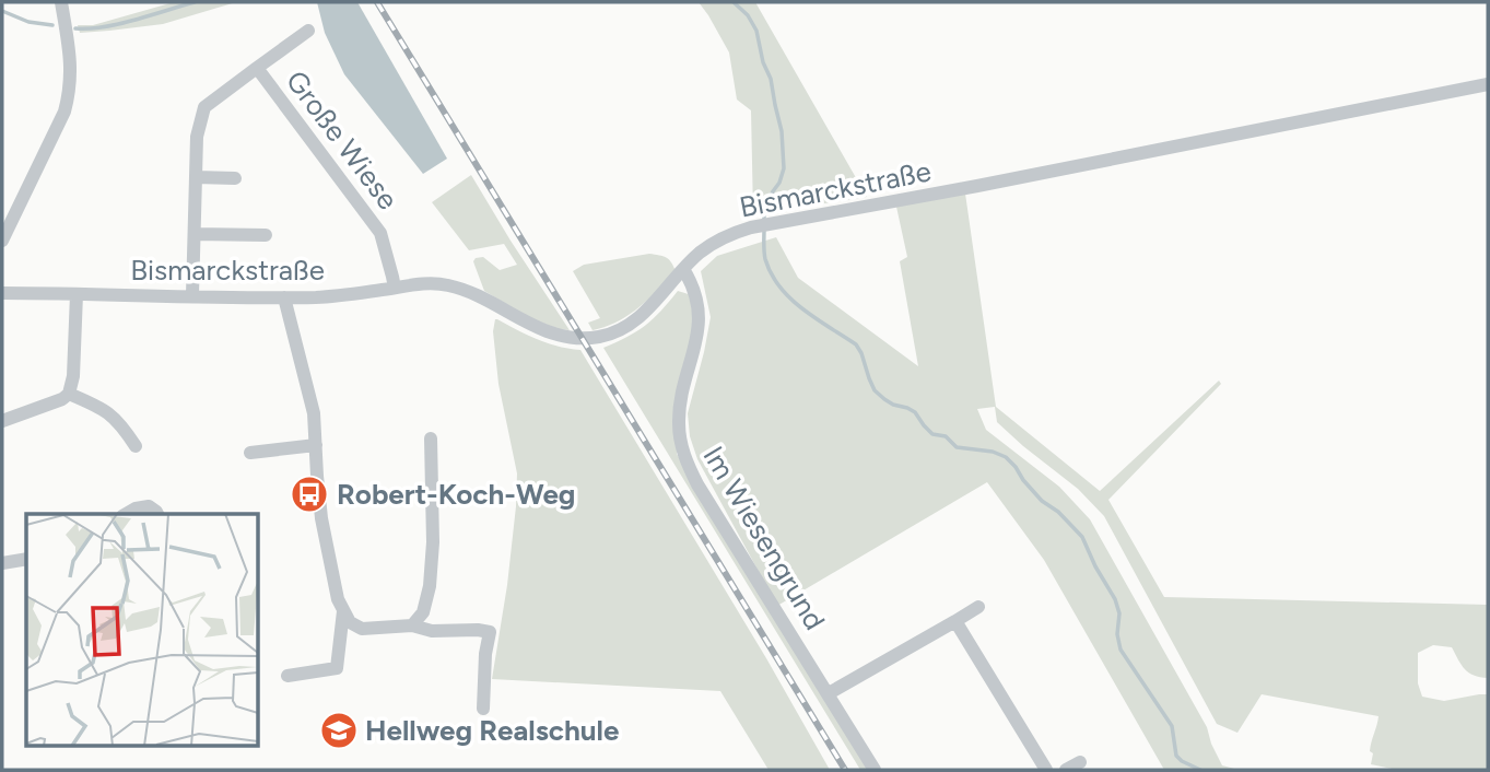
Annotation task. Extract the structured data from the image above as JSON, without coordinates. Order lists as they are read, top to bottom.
{
  "streets": {
    "street": ["Große Wiese", "Bismarckstraße", "Im Wiesengrund"]
  },
  "crossings": [
    ["Große Wiese", "Bismarckstraße"],
    ["Bismarckstraße", "Im Wiesengrund"]
  ],
  "places": {
    "bus stop": ["Robert-Koch-Weg"],
    "school or university": ["Hellweg Realschule"]
  }
}
